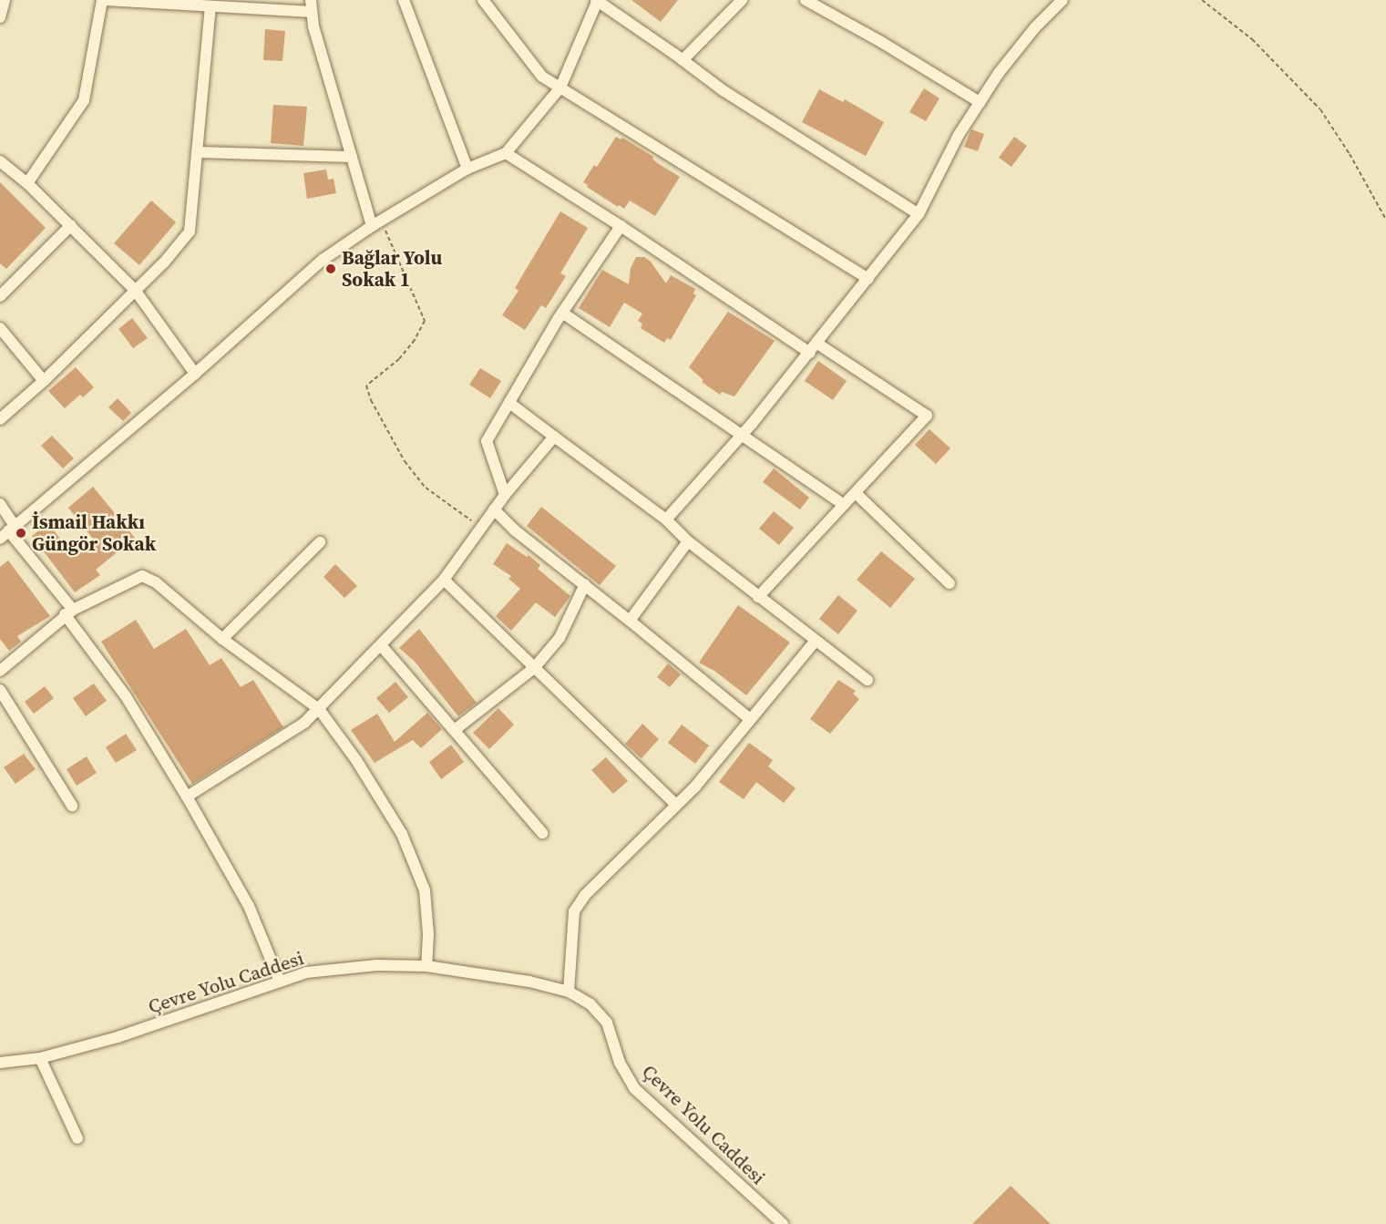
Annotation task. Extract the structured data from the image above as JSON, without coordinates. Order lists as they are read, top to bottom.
{
  "streets": {
    "street": ["Çevre Yolu Caddesi"]
  },
  "places": ["Bağlar Yolu Sokak 1", "İsmail Hakkı Güngör Sokak"]
}
